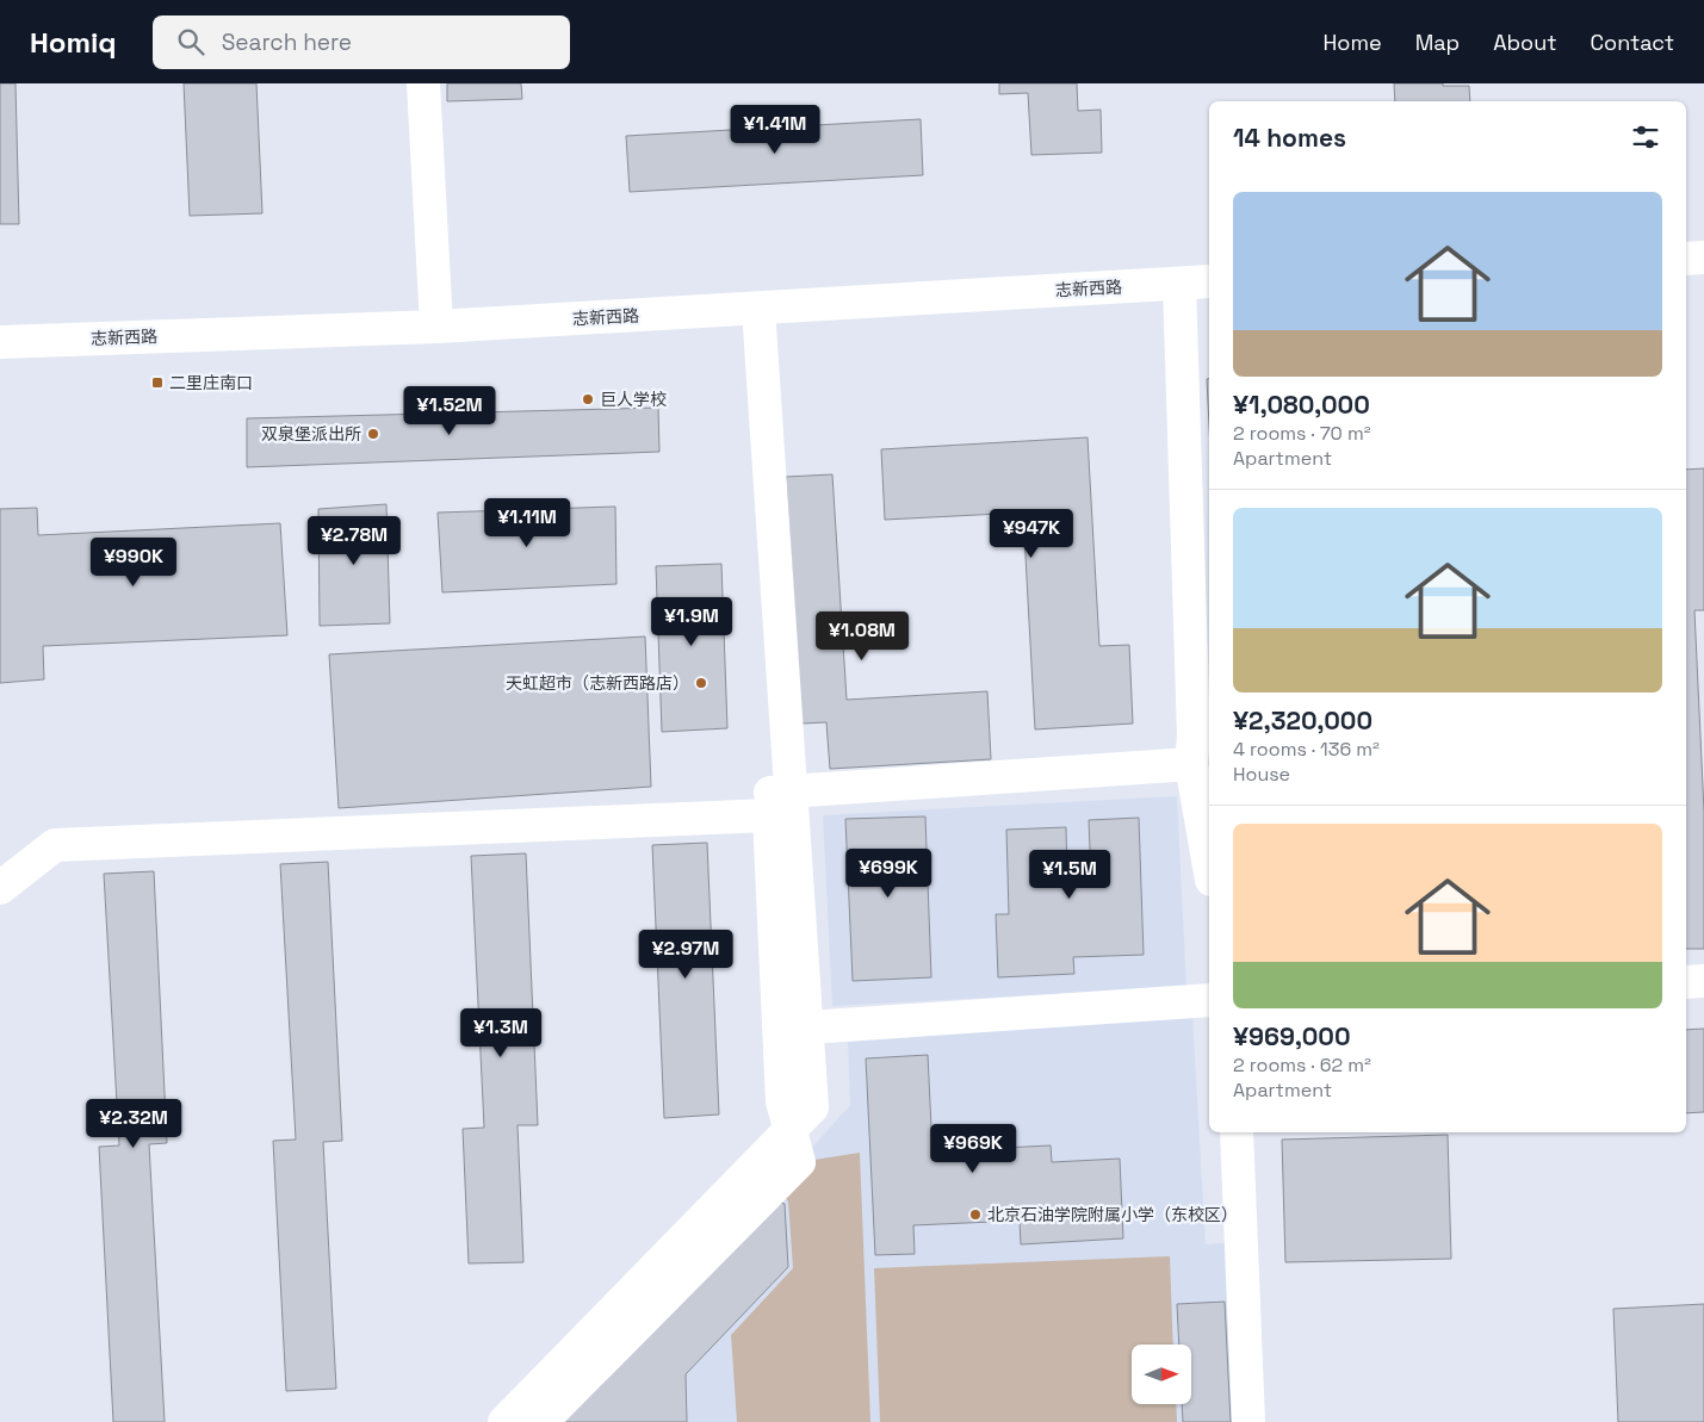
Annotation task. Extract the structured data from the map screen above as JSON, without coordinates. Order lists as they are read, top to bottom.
{
  "streets": {
    "street": ["志新西路"]
  },
  "places": {
    "transit": ["二里庄南口"],
    "other": [
      "巨人学校",
      "双泉堡派出所",
      "天虹超市（志新西路店）",
      "北京石油学院附属小学（东校区）"
    ]
  },
  "north": "right",
  "page": {
    "header": "Homiq",
    "search": "Search here",
    "nav": [
      "Home",
      "Map",
      "About",
      "Contact"
    ],
    "heading": "14 homes",
    "price": [
      "¥1.41M",
      "¥1.52M",
      "¥1.11M",
      "¥947K",
      "¥2.78M",
      "¥990K",
      "¥1.9M",
      "¥1.08M",
      "¥699K",
      "¥1.5M",
      "¥2.97M",
      "¥1.3M",
      "¥2.32M",
      "¥969K"
    ],
    "list": [
      {
        "name": "¥1,080,000",
        "note": "2 rooms · 70 m² · Apartment"
      },
      {
        "name": "¥2,320,000",
        "note": "4 rooms · 136 m² · House"
      },
      {
        "name": "¥969,000",
        "note": "2 rooms · 62 m² · Apartment"
      }
    ]
  }
}
